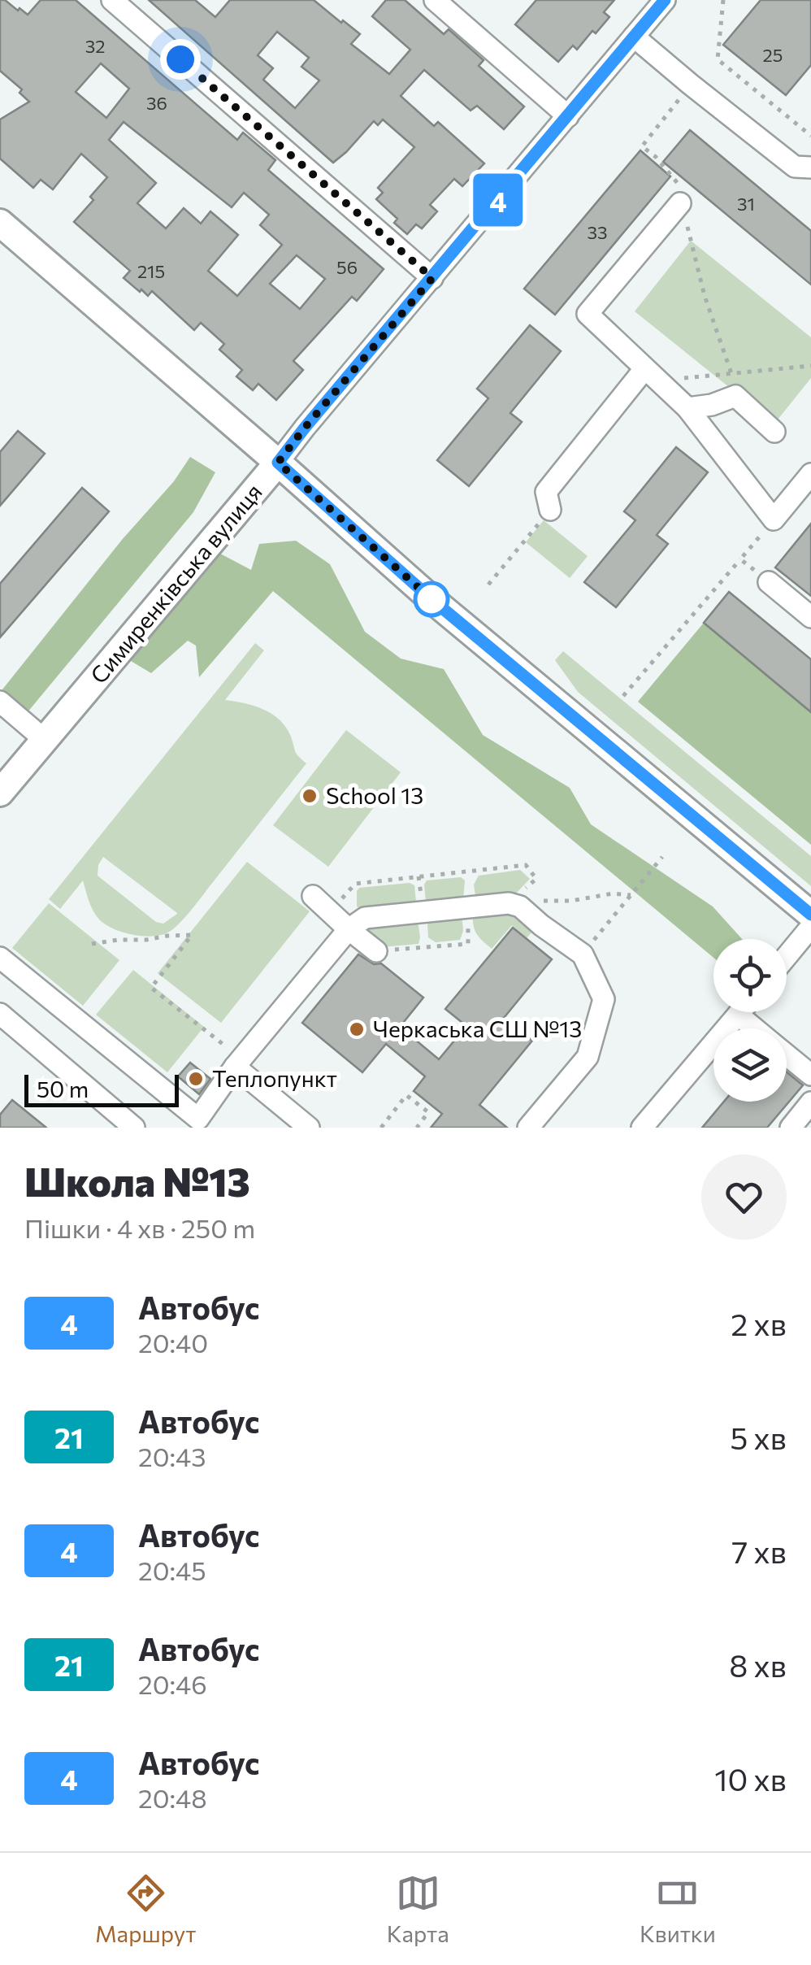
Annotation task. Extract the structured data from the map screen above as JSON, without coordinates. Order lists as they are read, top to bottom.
{
  "streets": {
    "main road": ["Симиренківська вулиця"]
  },
  "places": ["School 13", "Черкаська СШ №13", "Теплопункт"],
  "lines": ["bus line 4"],
  "house_numbers": [
    "32",
    "25",
    "36",
    "31",
    "33",
    "56",
    "215"
  ],
  "scale_bar": "50 m",
  "page": {
    "on_map": "4",
    "scale": "50 m",
    "heading": ["Школа №13", "Пішки · 4 хв · 250 m"],
    "list": [
      {
        "mark": "4",
        "name": "Автобус",
        "note": "20:40",
        "value": "2 хв"
      },
      {
        "mark": "21",
        "name": "Автобус",
        "note": "20:43",
        "value": "5 хв"
      },
      {
        "mark": "4",
        "name": "Автобус",
        "note": "20:45",
        "value": "7 хв"
      },
      {
        "mark": "21",
        "name": "Автобус",
        "note": "20:46",
        "value": "8 хв"
      },
      {
        "mark": "4",
        "name": "Автобус",
        "note": "20:48",
        "value": "10 хв"
      }
    ],
    "tabs": ["Маршрут", "Карта", "Квитки"]
  }
}
